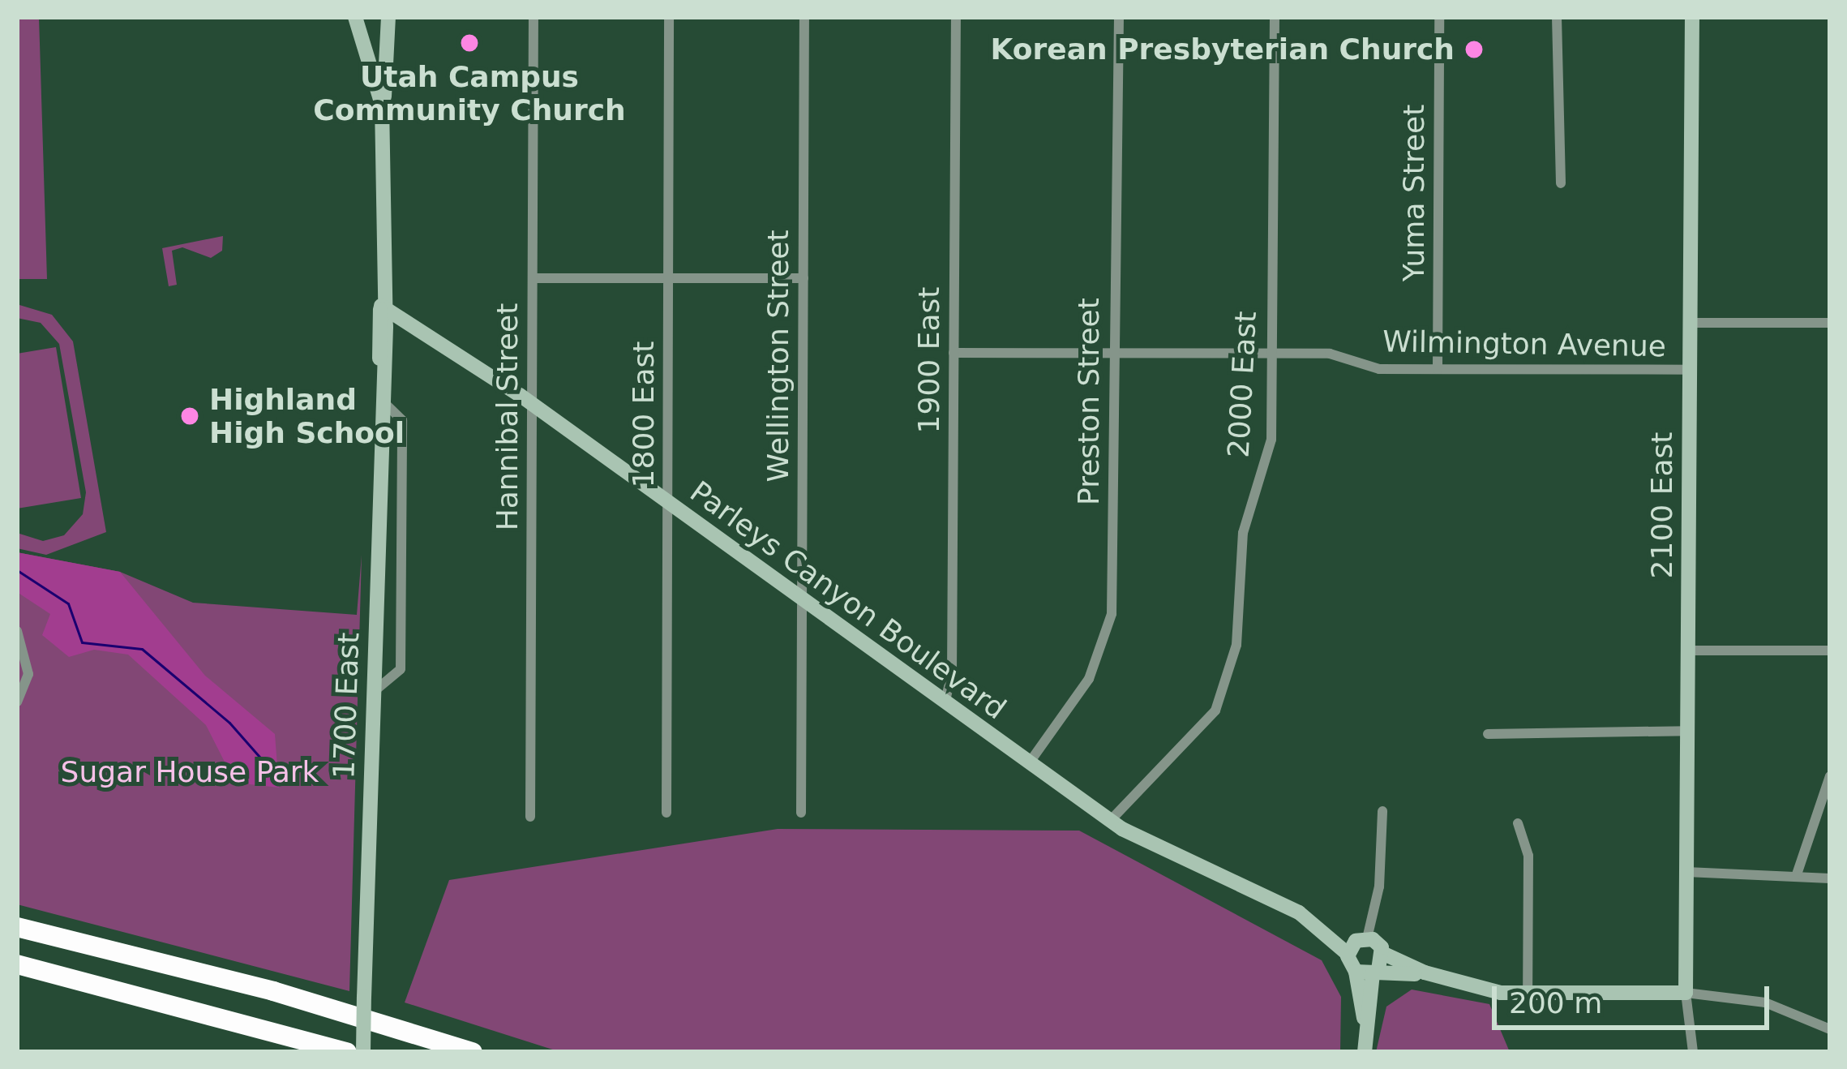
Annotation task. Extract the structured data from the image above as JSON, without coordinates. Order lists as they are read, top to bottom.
{
  "streets": {
    "street": [
      "Yuma Street",
      "Wilmington Avenue",
      "Wellington Street",
      "1900 East",
      "2000 East",
      "Preston Street",
      "1800 East",
      "Hannibal Street",
      "2100 East",
      "Parleys Canyon Boulevard",
      "1700 East"
    ]
  },
  "crossings": [
    ["Yuma Street", "Wilmington Avenue"],
    ["Wilmington Avenue", "1900 East"],
    ["Wilmington Avenue", "2000 East"],
    ["Wilmington Avenue", "Preston Street"],
    ["Wilmington Avenue", "2100 East"],
    ["Wellington Street", "Parleys Canyon Boulevard"],
    ["1900 East", "Parleys Canyon Boulevard"],
    ["2000 East", "Parleys Canyon Boulevard"],
    ["Preston Street", "Parleys Canyon Boulevard"],
    ["1800 East", "Parleys Canyon Boulevard"],
    ["Hannibal Street", "Parleys Canyon Boulevard"],
    ["Parleys Canyon Boulevard", "1700 East"]
  ],
  "parks": ["Sugar House Park"],
  "places": ["Utah Campus Community Church", "Korean Presbyterian Church", "Highland High School"],
  "scale_bar": "200 m"
}
